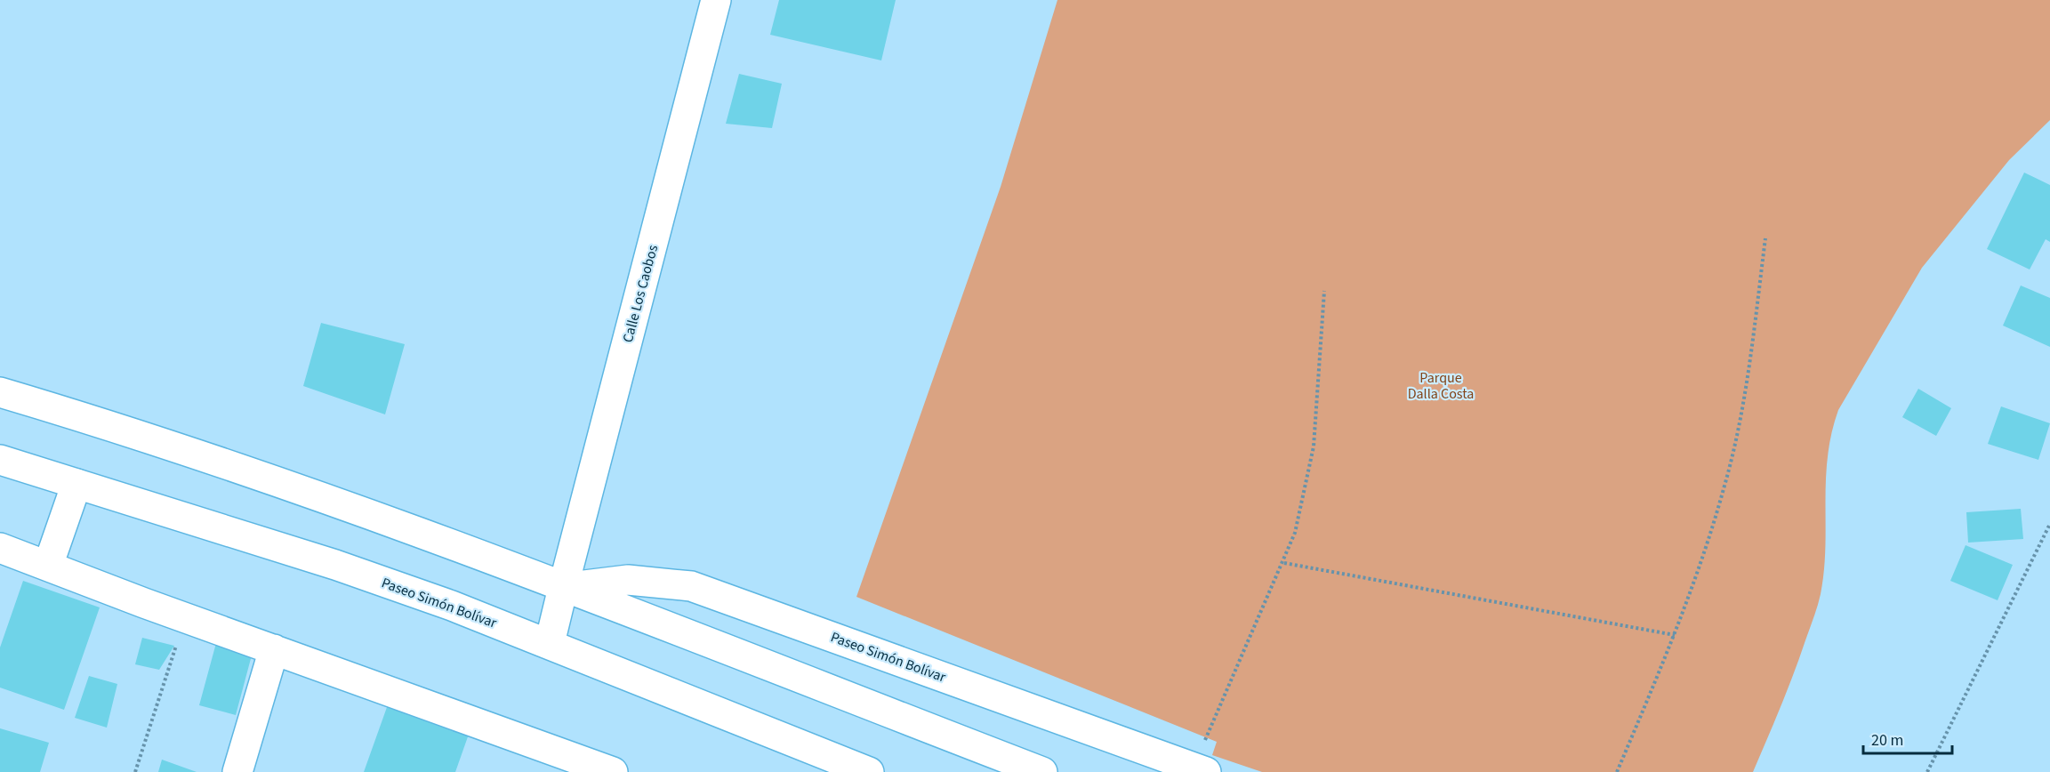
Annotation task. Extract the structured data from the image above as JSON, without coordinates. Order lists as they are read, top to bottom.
{
  "streets": {
    "street": ["Calle Los Caobos", "Paseo Simón Bolívar"]
  },
  "crossings": [
    ["Calle Los Caobos", "Paseo Simón Bolívar"]
  ],
  "parks": ["Parque Dalla Costa"],
  "scale_bar": "20 m"
}
